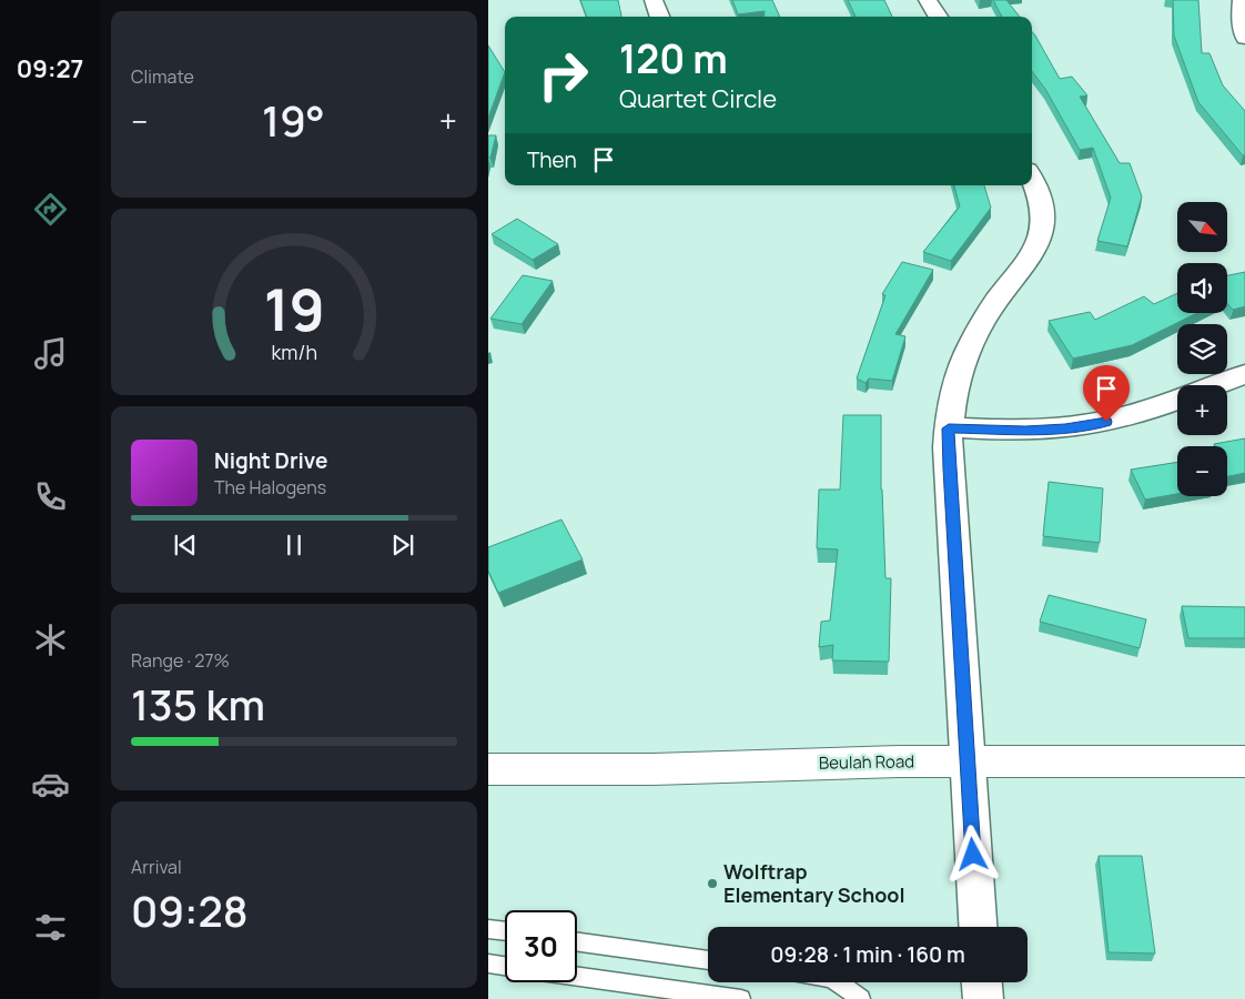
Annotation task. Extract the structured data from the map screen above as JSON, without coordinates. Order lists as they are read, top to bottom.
{
  "streets": {
    "main road": ["Beulah Road"]
  },
  "places": ["Wolftrap Elementary School"],
  "north": "bottom right",
  "page": {
    "tabs": "09:27",
    "tile": [
      "Climate",
      ["Range · 27%", "135 km"],
      ["Arrival", "09:28"]
    ],
    "turn": ["120 m", "Quartet Circle"],
    "heat": ["−", "19°", "+"],
    "then": "Then",
    "map_buttons": ["+", "−"],
    "song": ["Night Drive", "The Halogens"],
    "limit": "30",
    "trip": "09:28 · 1 min · 160 m",
    "gauge": ["19", "km/h"]
  }
}
